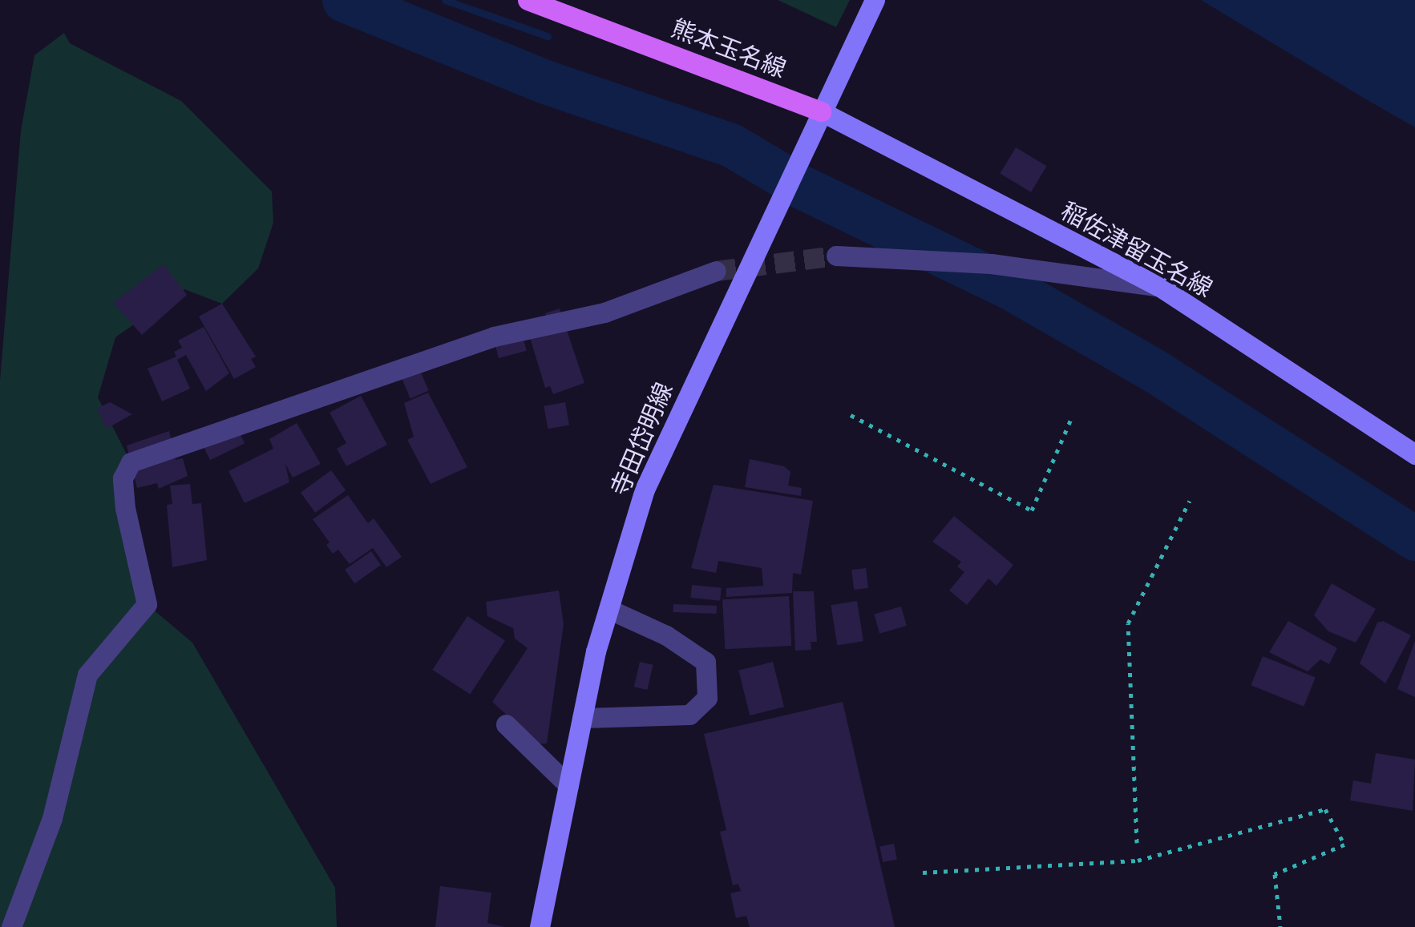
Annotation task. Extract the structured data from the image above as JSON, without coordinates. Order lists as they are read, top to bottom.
{
  "streets": {
    "main road": ["熊本玉名線", "稲佐津留玉名線", "寺田岱明線"]
  },
  "crossings": [
    ["熊本玉名線", "稲佐津留玉名線"],
    ["熊本玉名線", "寺田岱明線"],
    ["稲佐津留玉名線", "寺田岱明線"]
  ]
}
